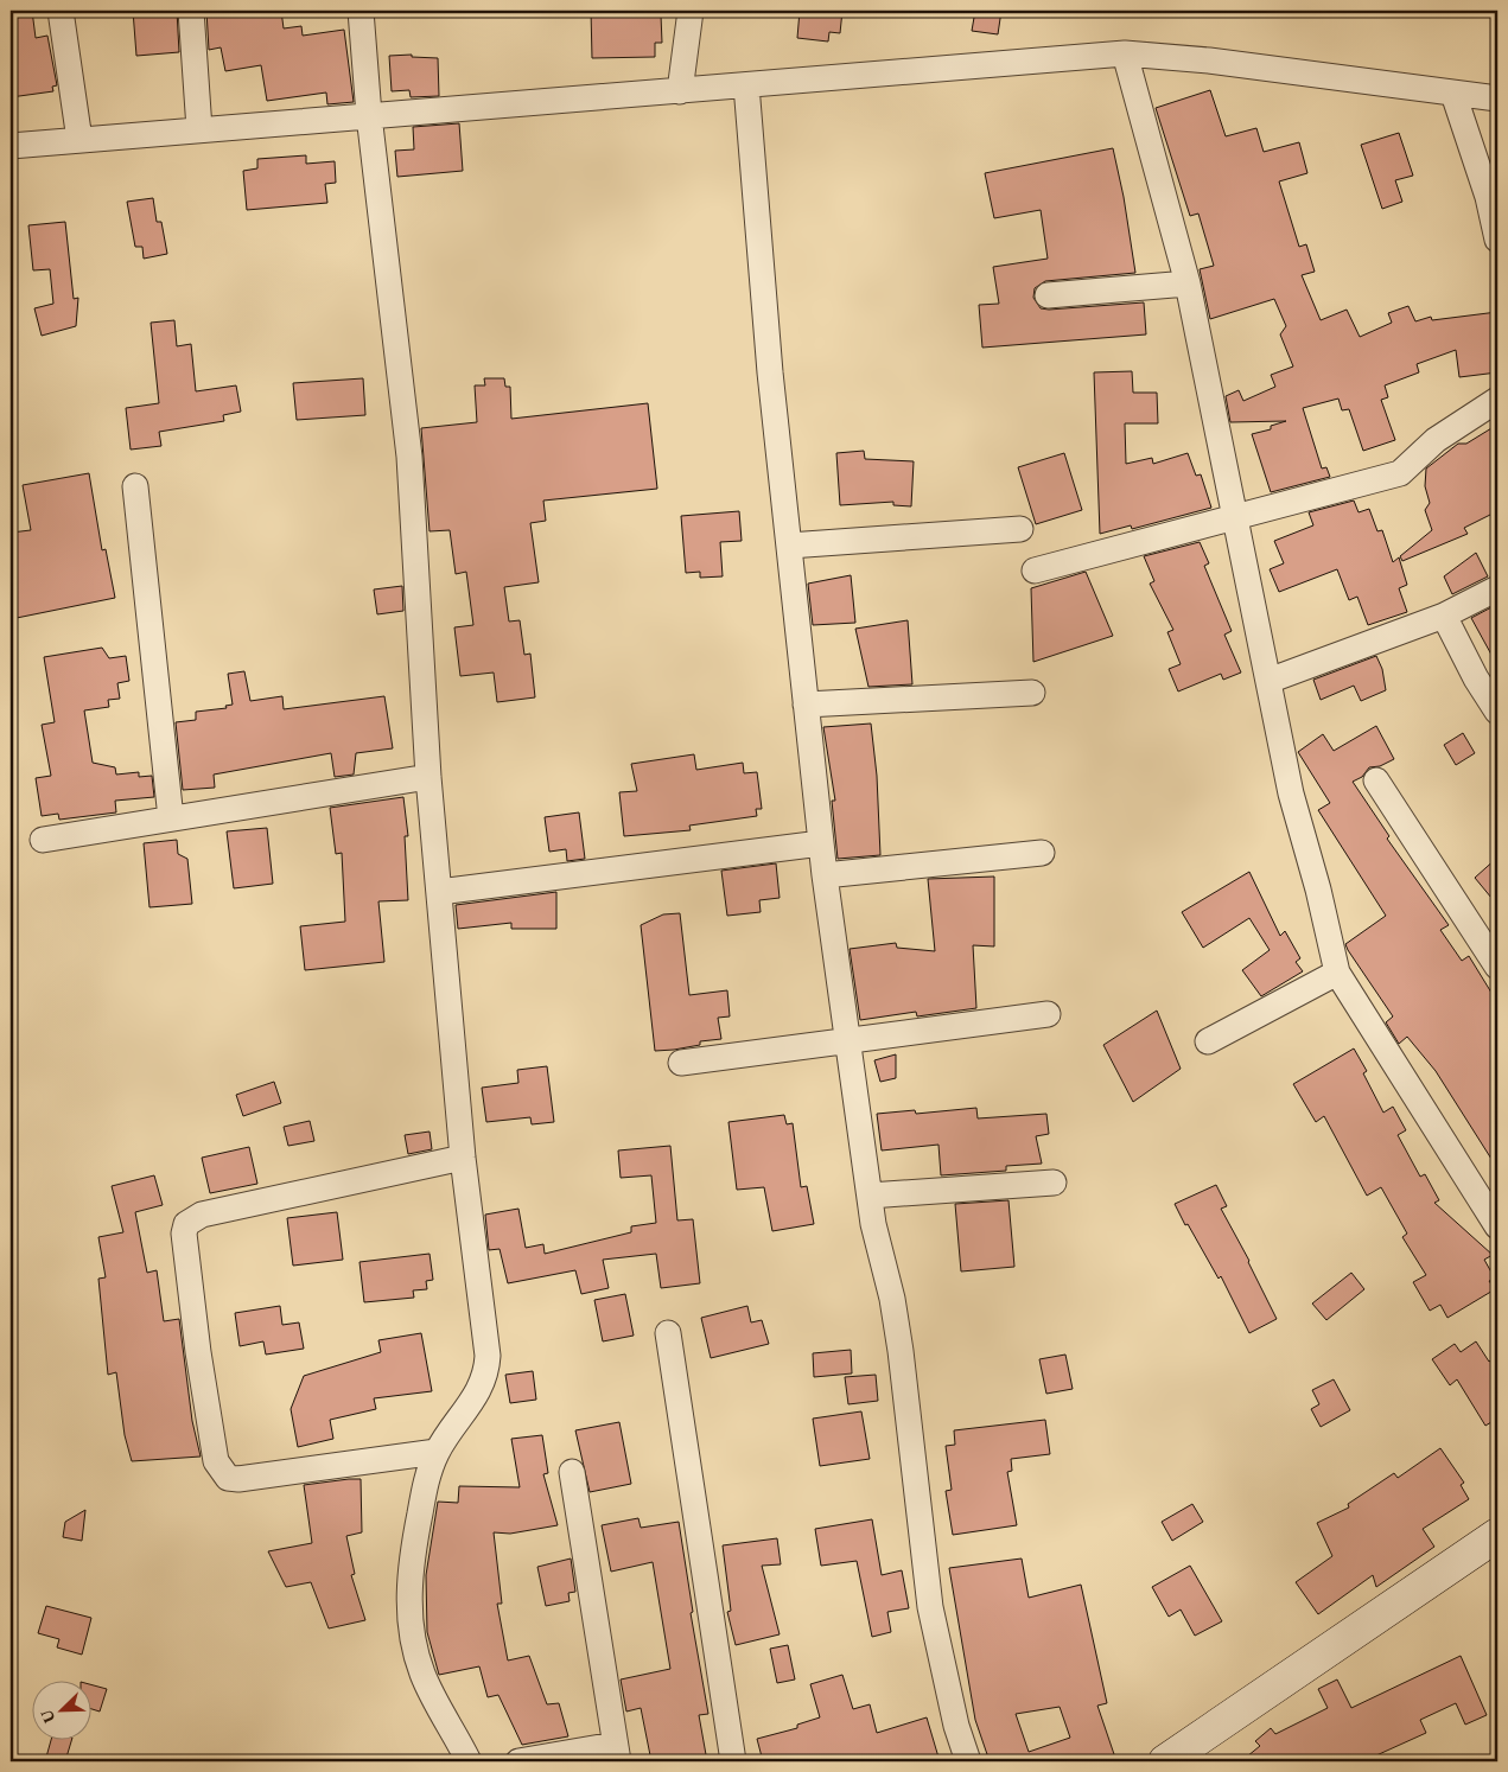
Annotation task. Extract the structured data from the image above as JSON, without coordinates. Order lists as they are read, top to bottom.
{
  "north": "bottom left"
}
